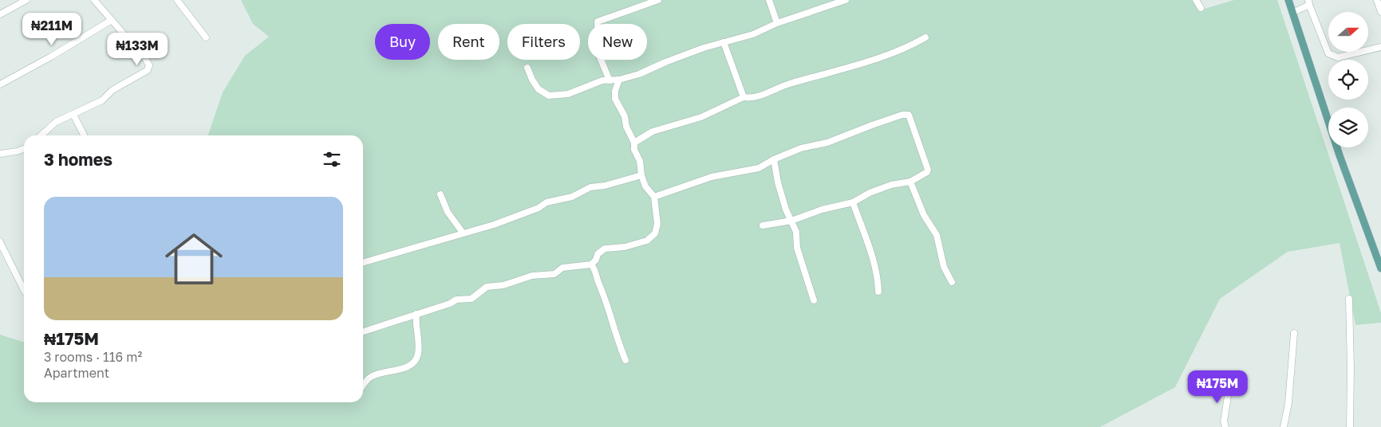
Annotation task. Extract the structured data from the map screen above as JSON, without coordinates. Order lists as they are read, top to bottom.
{
  "north": "right",
  "page": {
    "price": ["₦211M", "₦133M", "₦175M"],
    "chip": [
      "Buy",
      "Rent",
      "Filters",
      "New"
    ],
    "heading": "3 homes",
    "list": [
      {
        "name": "₦175M",
        "note": "3 rooms · 116 m² · Apartment"
      }
    ]
  }
}
